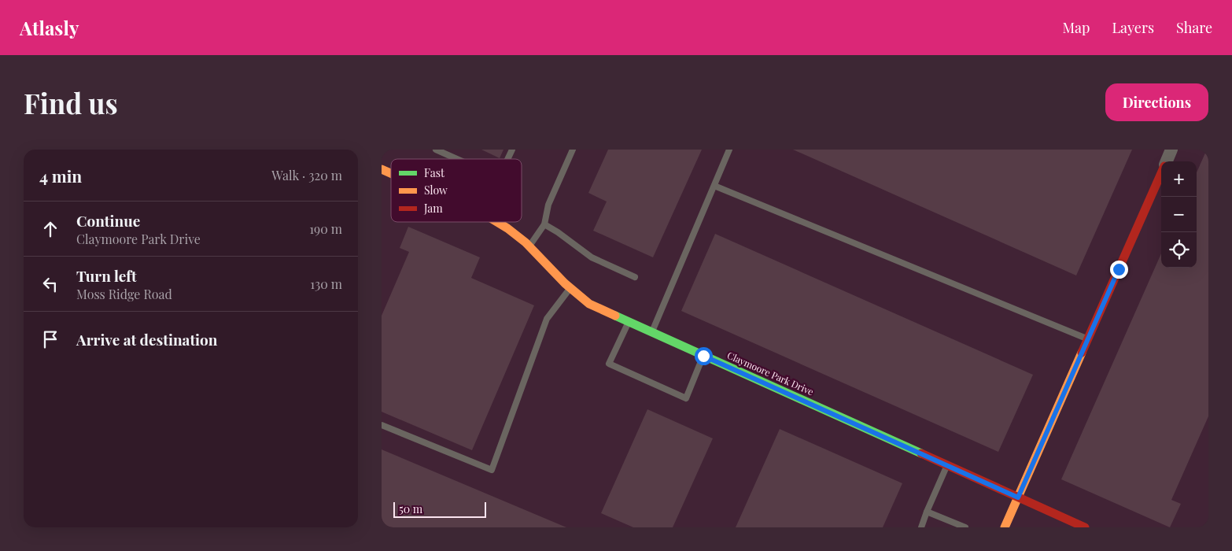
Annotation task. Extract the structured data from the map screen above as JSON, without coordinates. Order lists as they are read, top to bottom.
{
  "streets": {
    "street": ["Claymoore Park Drive"]
  },
  "legend": ["Fast", "Slow", "Jam"],
  "scale_bar": "50 m",
  "page": {
    "header": "Atlasly",
    "nav": ["Map", "Layers", "Share"],
    "buttons": "Directions",
    "title": "Find us",
    "heading": ["4 min", "Walk · 320 m"],
    "map_buttons": ["+", "−"],
    "list": [
      ["Continue", "Claymoore Park Drive", "190 m"],
      ["Turn left", "Moss Ridge Road", "130 m"],
      "Arrive at destination"
    ],
    "scale": "50 m"
  }
}
